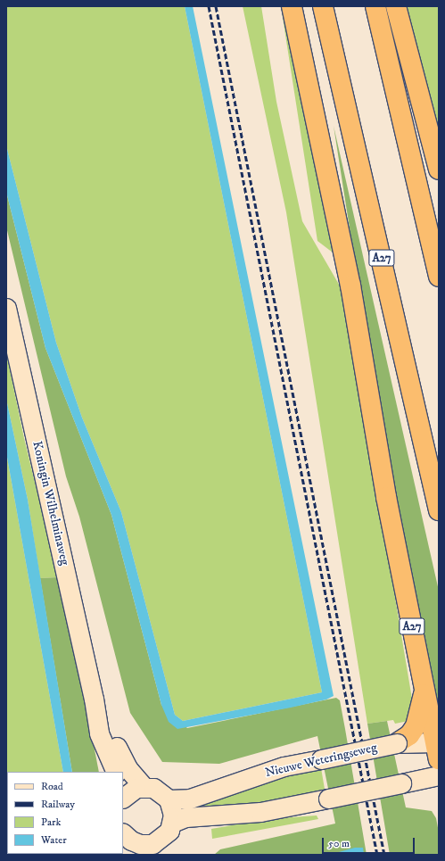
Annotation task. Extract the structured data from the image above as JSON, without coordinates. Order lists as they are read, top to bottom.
{
  "streets": {
    "highway": ["A27"],
    "main road": ["Koningin Wilhelminaweg", "Nieuwe Weteringseweg"]
  },
  "crossings": [
    ["A27", "Nieuwe Weteringseweg"]
  ],
  "legend": [
    "Road",
    "Railway",
    "Park",
    "Water"
  ],
  "scale_bar": "50 m"
}
